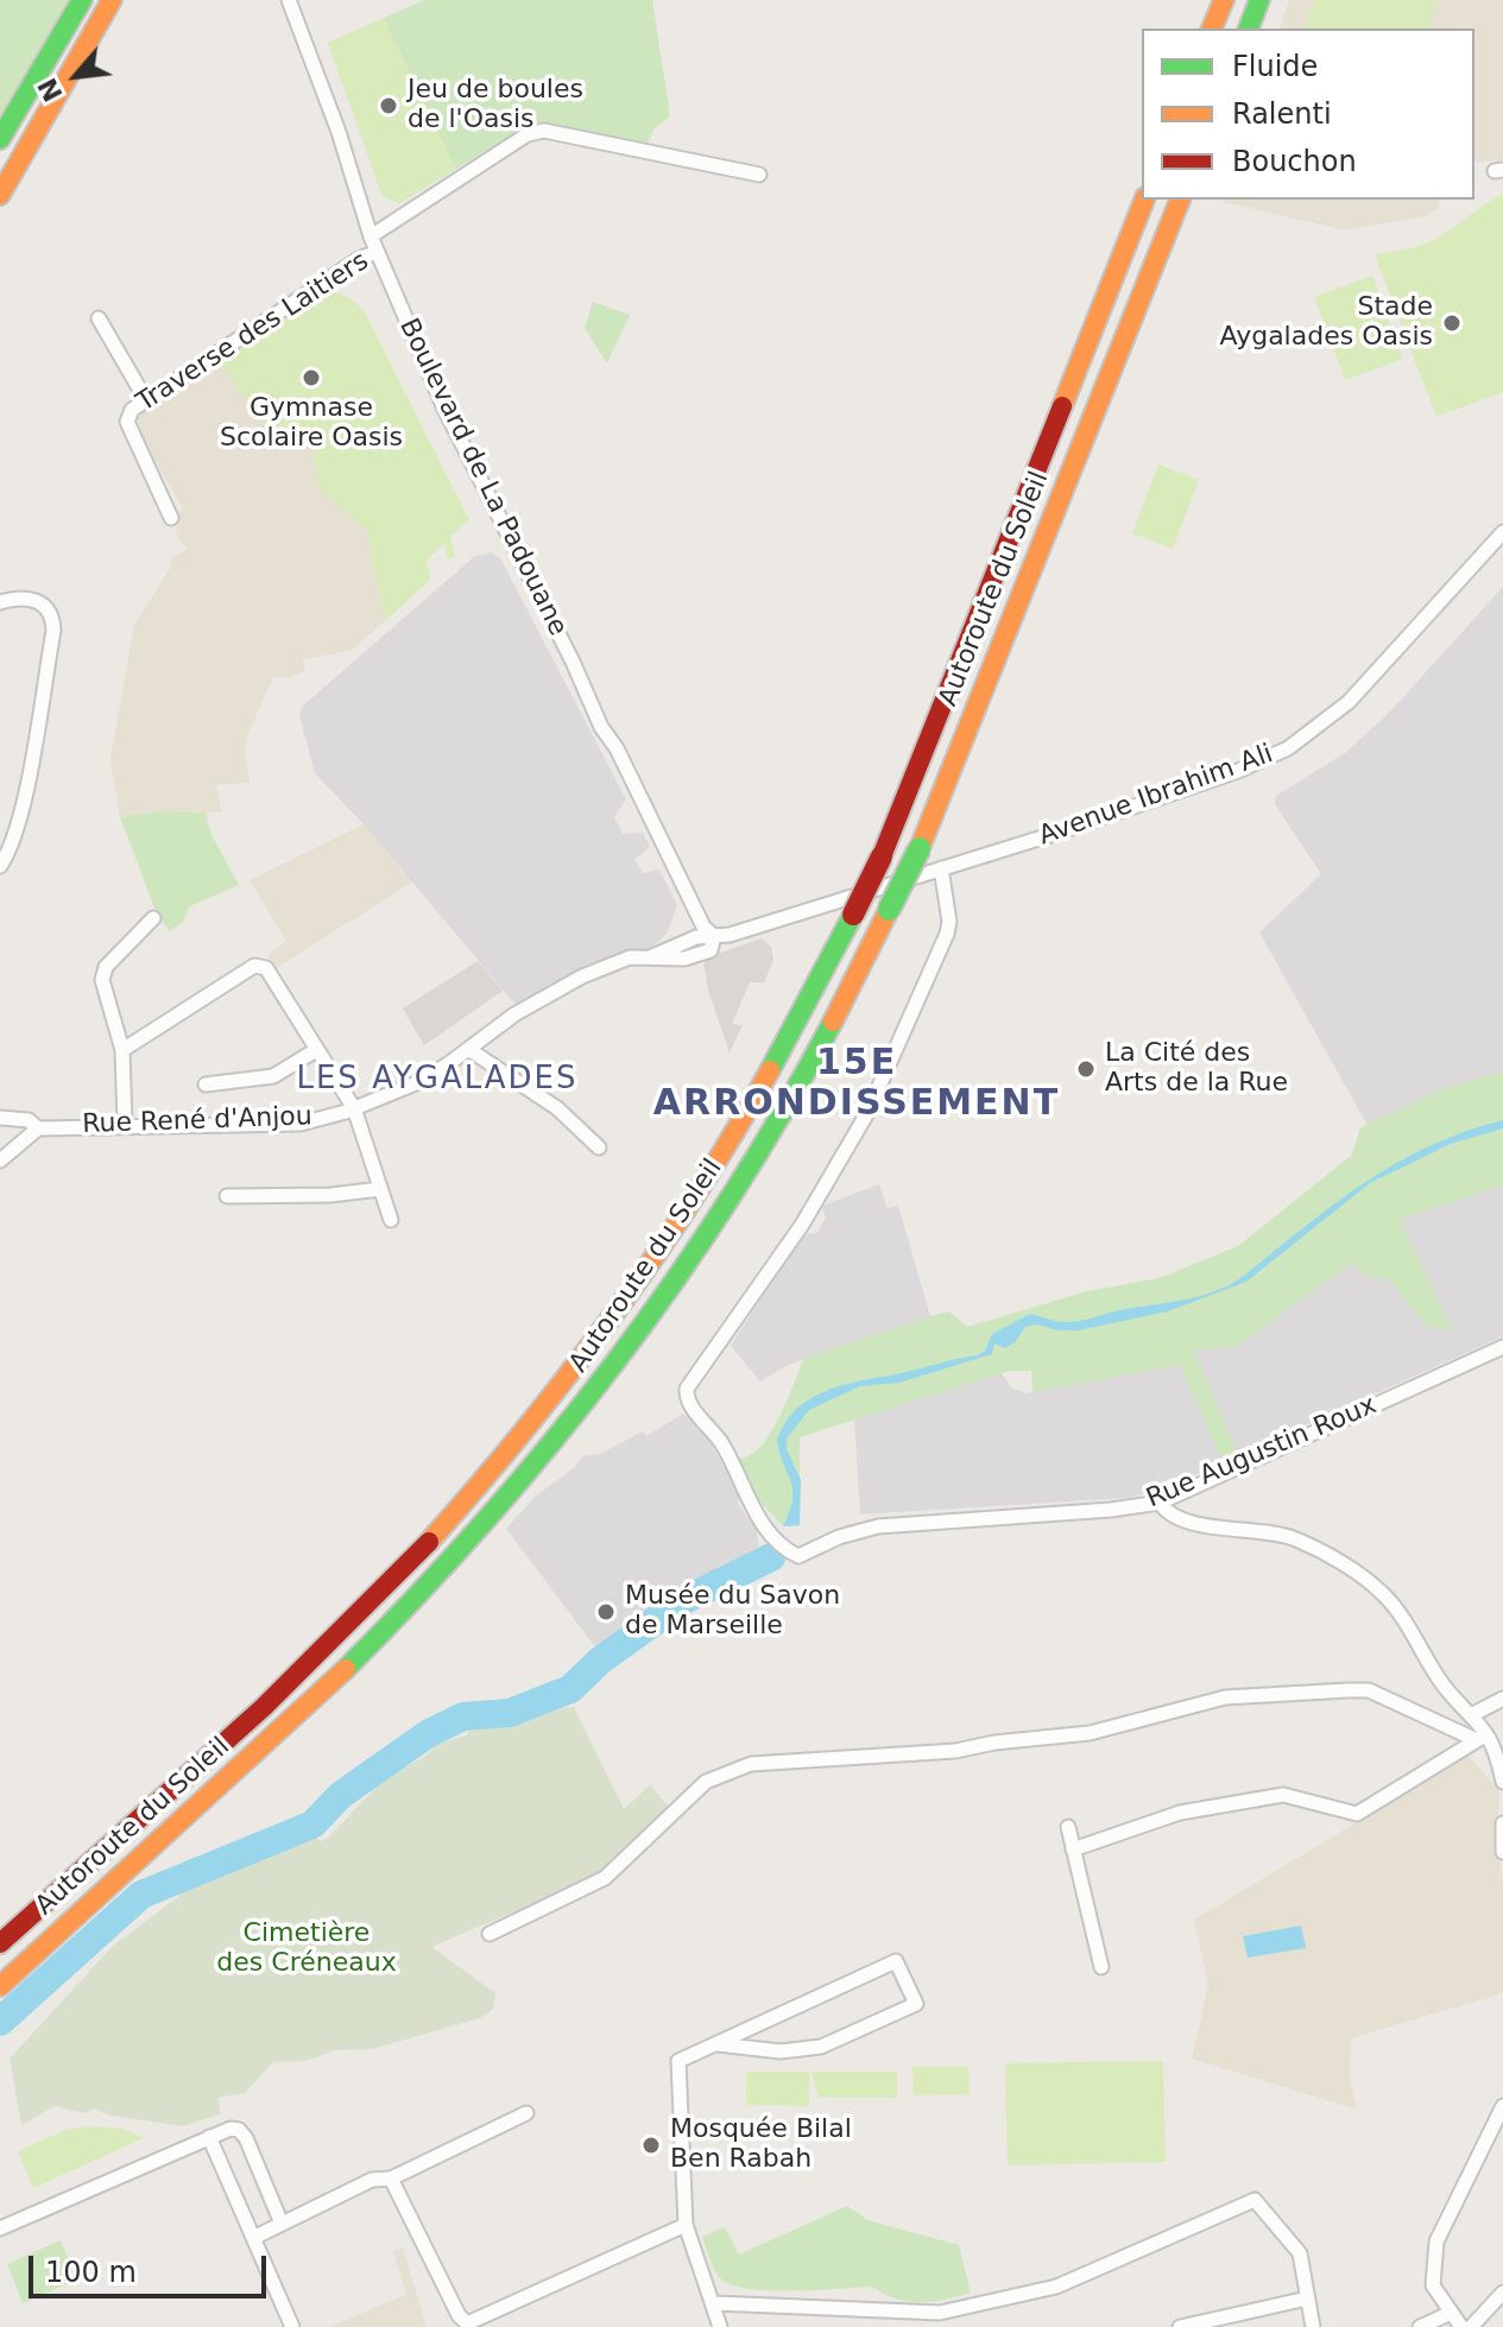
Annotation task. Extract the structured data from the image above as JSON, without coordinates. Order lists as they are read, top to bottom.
{
  "streets": {
    "main road": ["Autoroute du Soleil"],
    "street": [
      "Traverse des Laitiers",
      "Boulevard de La Padouane",
      "Avenue Ibrahim Ali",
      "Rue René d'Anjou",
      "Rue Augustin Roux"
    ]
  },
  "crossings": [
    ["Traverse des Laitiers", "Boulevard de La Padouane"],
    ["Boulevard de La Padouane", "Rue René d'Anjou"],
    ["Autoroute du Soleil", "Avenue Ibrahim Ali"],
    ["Autoroute du Soleil", "Rue René d'Anjou"],
    ["Avenue Ibrahim Ali", "Rue René d'Anjou"],
    ["Avenue Ibrahim Ali", "Rue Augustin Roux"]
  ],
  "districts": ["15E ARRONDISSEMENT", "LES AYGALADES"],
  "parks": ["Cimetière des Créneaux"],
  "places": [
    "Jeu de boules de l'Oasis",
    "Stade Aygalades Oasis",
    "Gymnase Scolaire Oasis",
    "La Cité des Arts de la Rue",
    "Musée du Savon de Marseille",
    "Mosquée Bilal Ben Rabah"
  ],
  "legend": ["Fluide", "Ralenti", "Bouchon"],
  "scale_bar": "100 m",
  "north": "bottom left"
}
